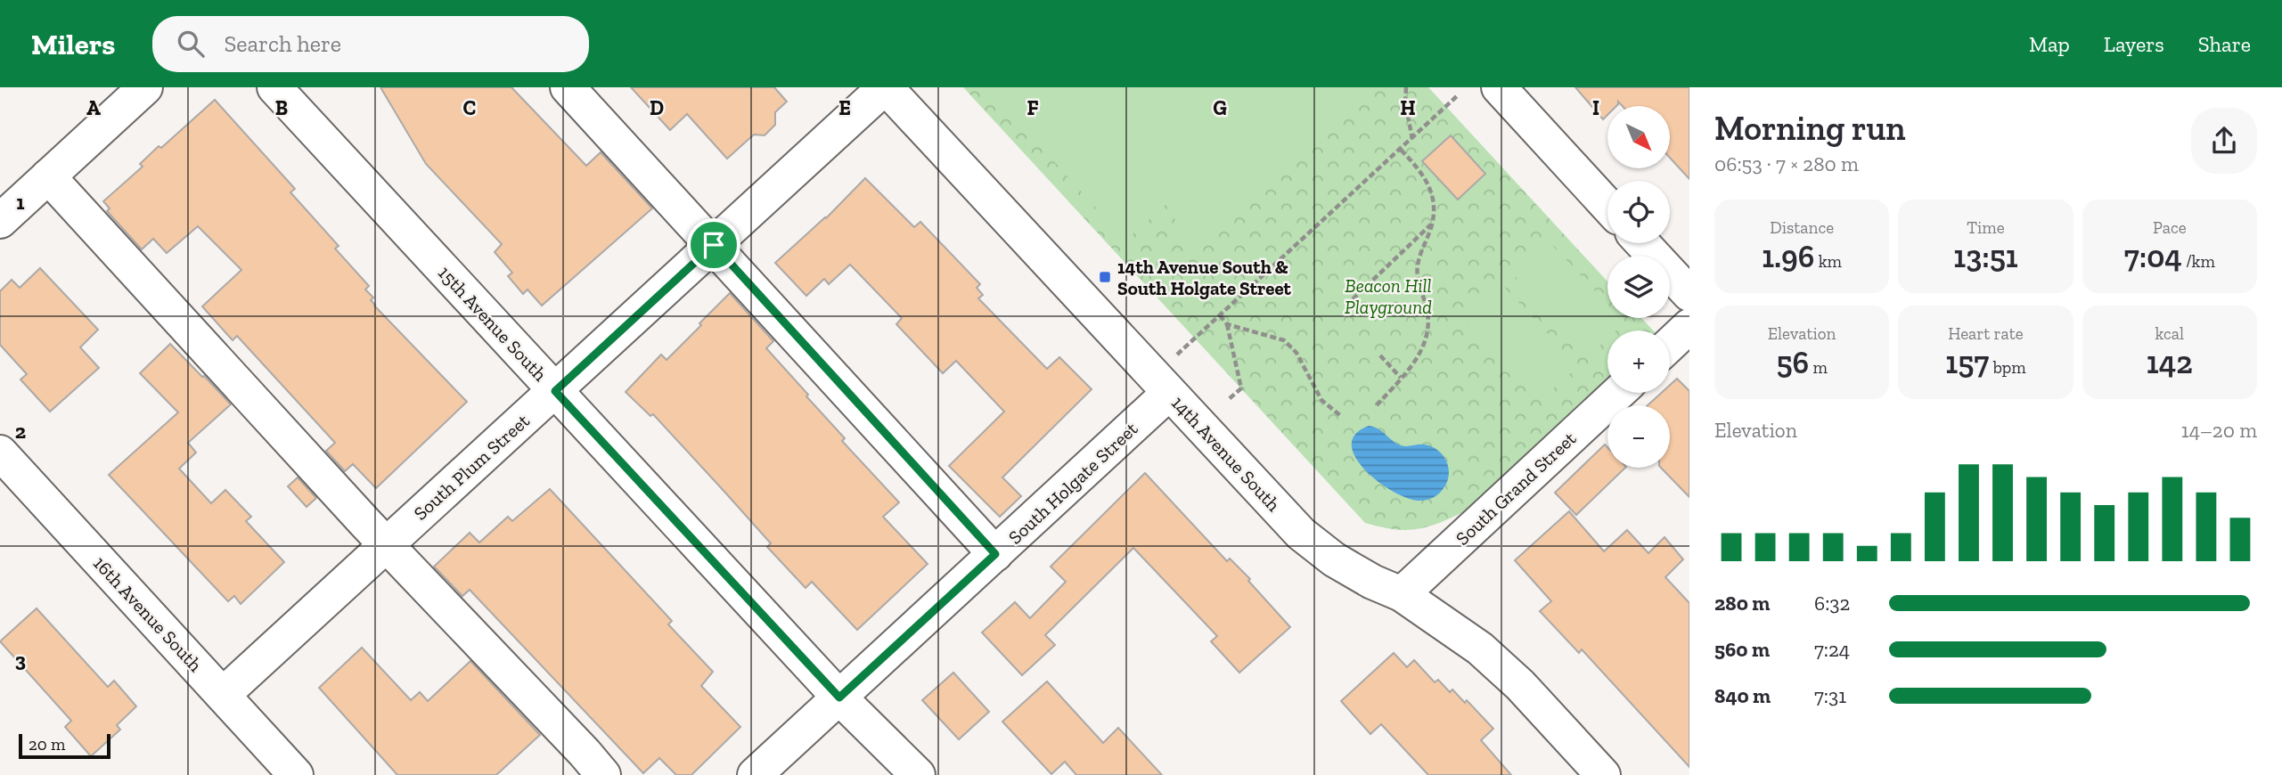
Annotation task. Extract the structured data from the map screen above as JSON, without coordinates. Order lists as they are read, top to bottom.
{
  "streets": {
    "street": [
      "15th Avenue South",
      "14th Avenue South",
      "South Plum Street",
      "South Holgate Street",
      "South Grand Street",
      "16th Avenue South"
    ]
  },
  "crossings": [
    ["15th Avenue South", "South Plum Street"],
    ["15th Avenue South", "South Holgate Street"],
    ["14th Avenue South", "South Plum Street"],
    ["14th Avenue South", "South Holgate Street"],
    ["14th Avenue South", "South Grand Street"],
    ["South Plum Street", "16th Avenue South"]
  ],
  "parks": ["Beacon Hill Playground"],
  "places": {
    "transit": ["14th Avenue South & South Holgate Street"]
  },
  "scale_bar": "20 m",
  "north": "bottom right",
  "page": {
    "header": "Milers",
    "search": "Search here",
    "nav": ["Map", "Layers", "Share"],
    "heading": ["Morning run", "06:53 · 7 × 280 m"],
    "map_buttons": ["+", "−"],
    "stats": [
      ["Distance", "1.96 km"],
      ["Time", "13:51"],
      ["Pace", "7:04 /km"],
      ["Elevation", "56 m"],
      ["Heart rate", "157 bpm"],
      ["kcal", "142"]
    ],
    "chart": ["Elevation", "14–20 m"],
    "list": [
      {
        "name": "280 m",
        "note": "6:32"
      },
      {
        "name": "560 m",
        "note": "7:24"
      },
      {
        "name": "840 m",
        "note": "7:31"
      }
    ],
    "scale": "20 m"
  },
  "grid": {
    "columns": [
      "A",
      "B",
      "C",
      "D",
      "E",
      "F",
      "G",
      "H",
      "I"
    ],
    "rows": ["1", "2", "3"]
  }
}
